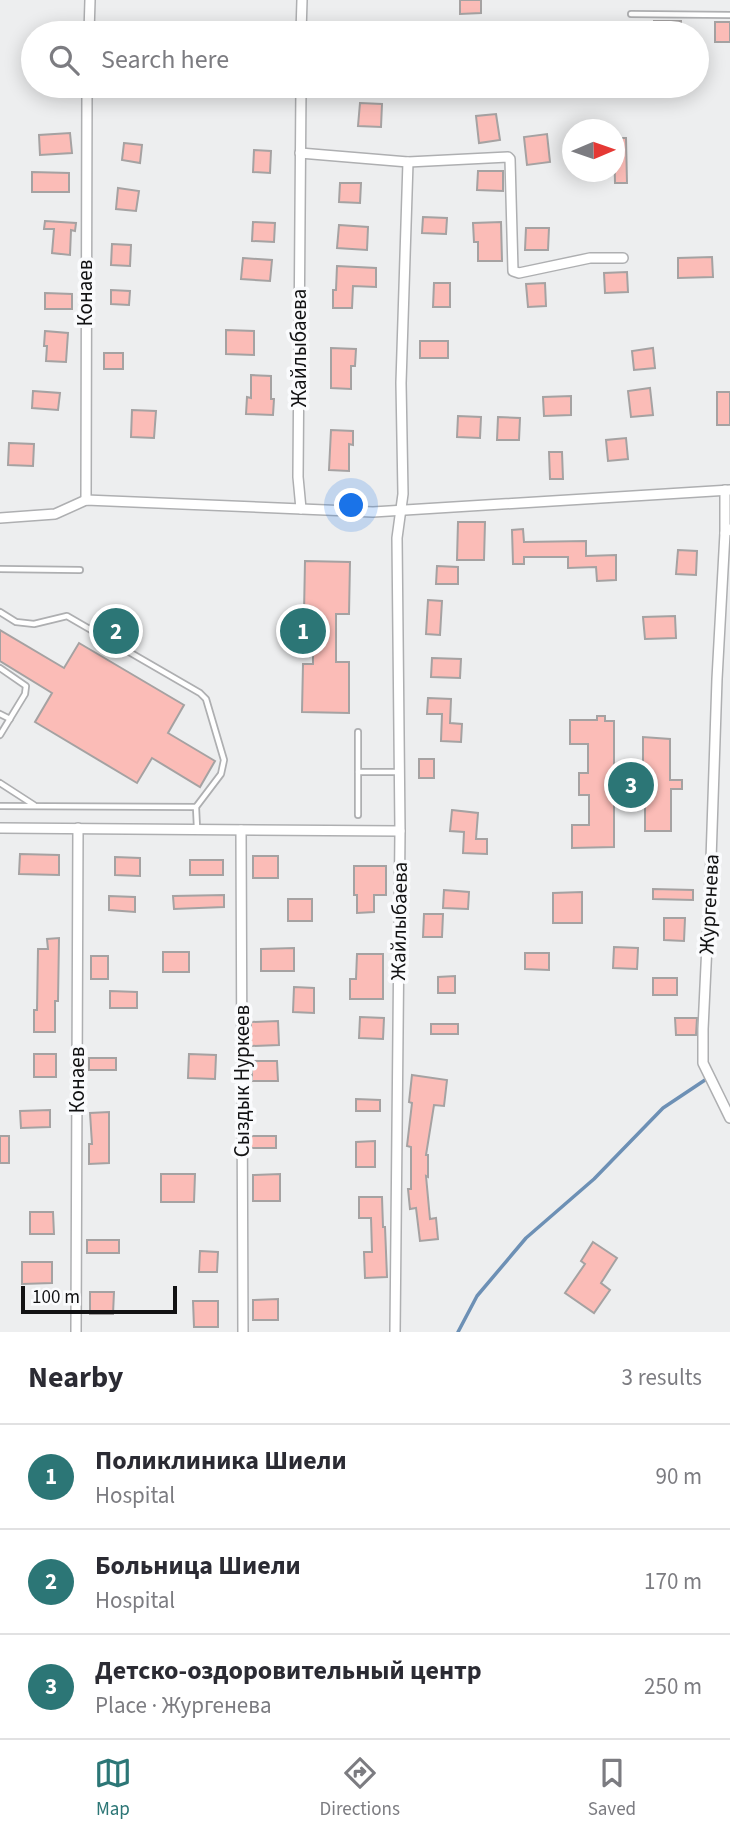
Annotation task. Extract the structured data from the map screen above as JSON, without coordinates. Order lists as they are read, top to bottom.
{
  "streets": {
    "street": [
      "Конаев",
      "Жайлыбаева",
      "Жургенева",
      "Сыздык Нуркеев"
    ]
  },
  "scale_bar": "100 m",
  "north": "right",
  "page": {
    "search": "Search here",
    "pins": ["1", "2", "3"],
    "scale": "100 m",
    "heading": ["Nearby", "3 results"],
    "list": [
      {
        "mark": "1",
        "name": "Поликлиника Шиели",
        "note": "Hospital",
        "value": "90 m"
      },
      {
        "mark": "2",
        "name": "Больница Шиели",
        "note": "Hospital",
        "value": "170 m"
      },
      {
        "mark": "3",
        "name": "Детско-оздоровительный центр",
        "note": "Place · Жургенева",
        "value": "250 m"
      }
    ],
    "nav": ["Map", "Directions", "Saved"]
  }
}
